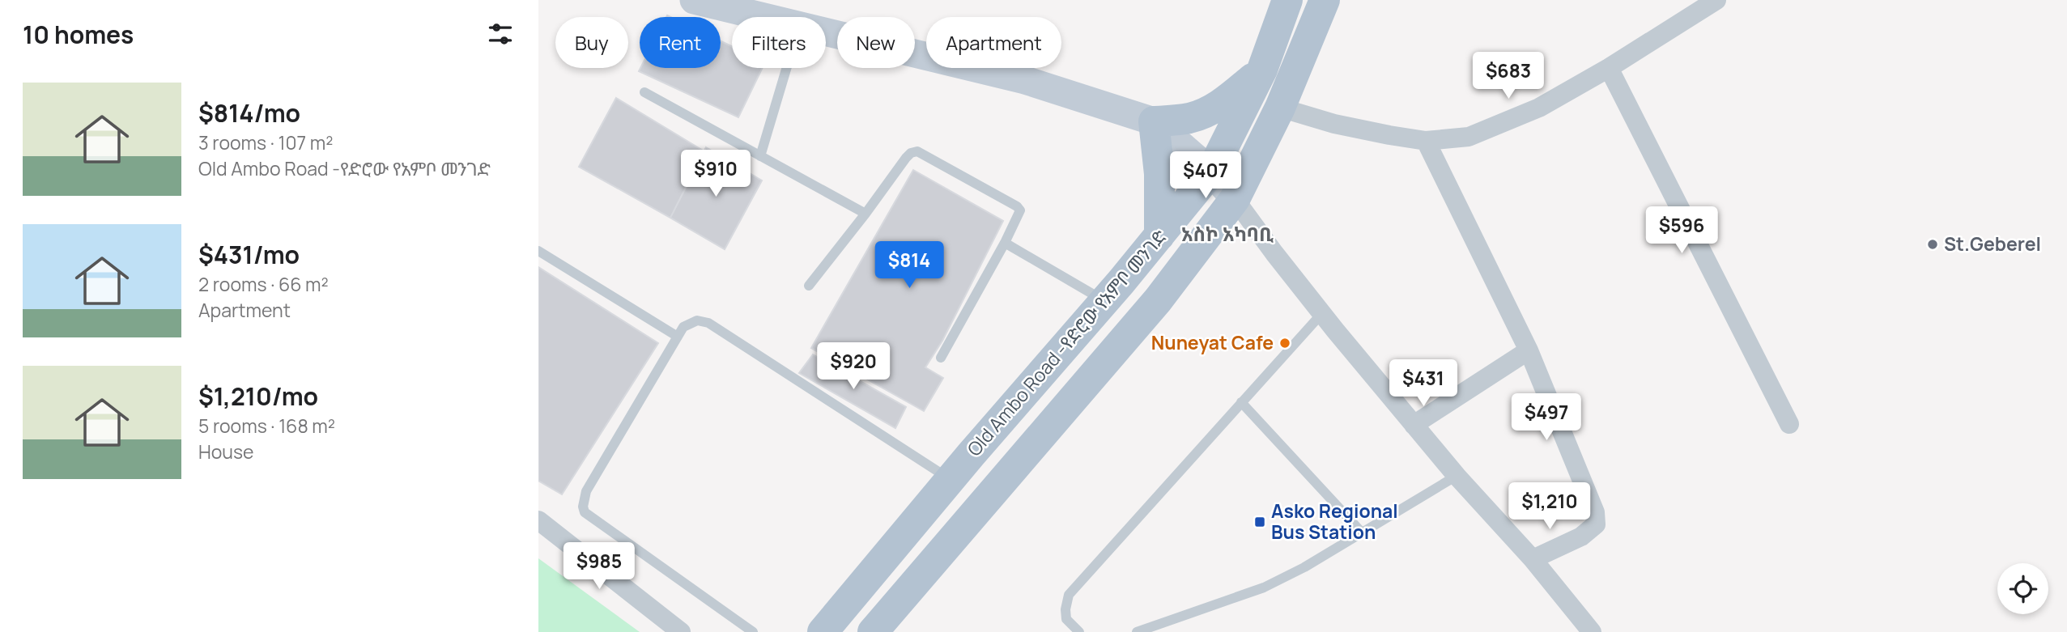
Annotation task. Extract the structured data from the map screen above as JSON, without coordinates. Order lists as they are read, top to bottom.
{
  "streets": {
    "main road": ["Old Ambo Road -የድሮው የአምቦ መንገድ"]
  },
  "districts": ["አስኮ አካባቢ"],
  "places": {
    "other": ["St.Geberel", "Nuneyat Cafe"],
    "transit": ["Asko Regional Bus Station"]
  },
  "page": {
    "heading": "10 homes",
    "chip": [
      "Buy",
      "Rent",
      "Filters",
      "New",
      "Apartment"
    ],
    "price": [
      "$683",
      "$910",
      "$407",
      "$596",
      "$814",
      "$920",
      "$431",
      "$497",
      "$1,210",
      "$985"
    ],
    "list": [
      {
        "name": "$814/mo",
        "note": "3 rooms · 107 m² · Old Ambo Road -የድሮው የአምቦ መንገድ"
      },
      {
        "name": "$431/mo",
        "note": "2 rooms · 66 m² · Apartment"
      },
      {
        "name": "$1,210/mo",
        "note": "5 rooms · 168 m² · House"
      }
    ]
  }
}
